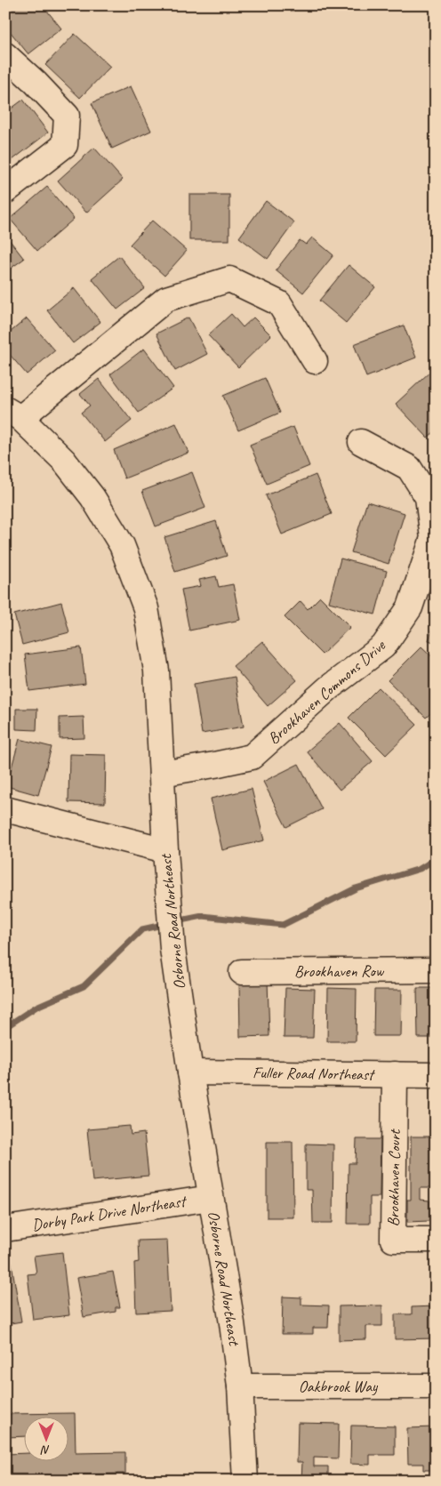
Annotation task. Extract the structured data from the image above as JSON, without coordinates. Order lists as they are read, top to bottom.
{
  "streets": {
    "street": [
      "Brookhaven Commons Drive",
      "Osborne Road Northeast",
      "Brookhaven Row",
      "Fuller Road Northeast",
      "Brookhaven Court",
      "Dorby Park Drive Northeast",
      "Oakbrook Way"
    ]
  },
  "crossings": [
    ["Brookhaven Commons Drive", "Osborne Road Northeast"],
    ["Osborne Road Northeast", "Fuller Road Northeast"],
    ["Osborne Road Northeast", "Dorby Park Drive Northeast"],
    ["Osborne Road Northeast", "Oakbrook Way"],
    ["Fuller Road Northeast", "Brookhaven Court"]
  ],
  "north": "bottom"
}
